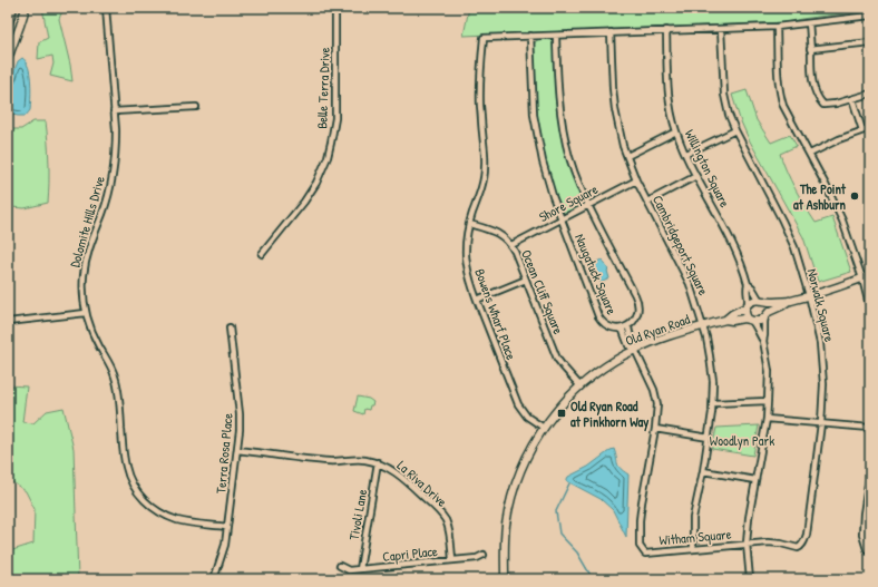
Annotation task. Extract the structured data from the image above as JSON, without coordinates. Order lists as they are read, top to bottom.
{
  "streets": {
    "street": [
      "Belle Terra Drive",
      "Willington Square",
      "Shore Square",
      "Dolomite Hills Drive",
      "Cambridgeport Square",
      "Naugatuck Square",
      "Ocean Cliff Square",
      "Norwalk Square",
      "Bowens Wharf Place",
      "Old Ryan Road",
      "Terra Rosa Place",
      "La Riva Drive",
      "Tivoli Lane",
      "Witham Square",
      "Capri Place"
    ]
  },
  "crossings": [
    ["Willington Square", "Old Ryan Road"],
    ["Shore Square", "Cambridgeport Square"],
    ["Shore Square", "Naugatuck Square"],
    ["Shore Square", "Ocean Cliff Square"],
    ["Dolomite Hills Drive", "Terra Rosa Place"],
    ["Cambridgeport Square", "Old Ryan Road"],
    ["Cambridgeport Square", "Witham Square"],
    ["Naugatuck Square", "Bowens Wharf Place"],
    ["Ocean Cliff Square", "Bowens Wharf Place"],
    ["Ocean Cliff Square", "Old Ryan Road"],
    ["Norwalk Square", "Old Ryan Road"],
    ["Norwalk Square", "Witham Square"],
    ["Bowens Wharf Place", "Old Ryan Road"],
    ["Terra Rosa Place", "La Riva Drive"],
    ["La Riva Drive", "Tivoli Lane"],
    ["La Riva Drive", "Capri Place"],
    ["Tivoli Lane", "Capri Place"]
  ],
  "parks": ["Woodlyn Park"],
  "places": {
    "other": ["The Point at Ashburn"],
    "transit": ["Old Ryan Road at Pinkhorn Way"]
  }
}
